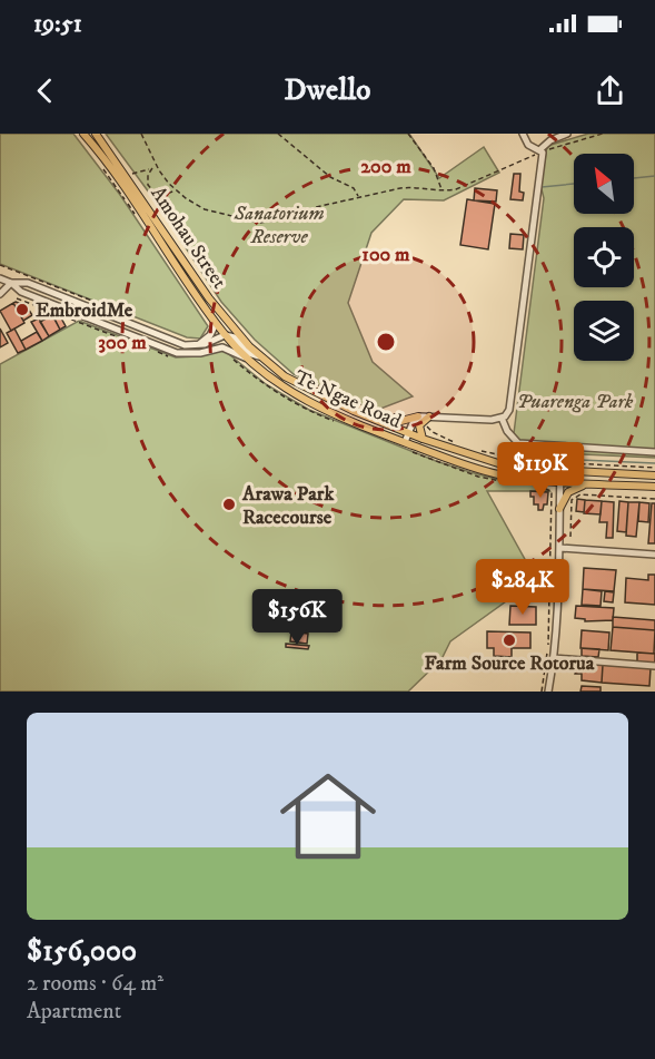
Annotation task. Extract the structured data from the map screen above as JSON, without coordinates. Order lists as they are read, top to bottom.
{
  "streets": {
    "main road": ["Amohau Street", "Te Ngae Road"]
  },
  "crossings": [
    ["Amohau Street", "Te Ngae Road"]
  ],
  "parks": ["Sanatorium Reserve", "Puarenga Park"],
  "places": ["EmbroidMe", "Arawa Park Racecourse", "Farm Source Rotorua"],
  "north": "top left",
  "page": {
    "status": "19:51",
    "header": "Dwello",
    "price": ["$119K", "$284K", "$156K"],
    "list": [
      {
        "name": "$156,000",
        "note": "2 rooms · 64 m² · Apartment"
      }
    ]
  },
  "rings": ["200 m", "100 m", "300 m"]
}
